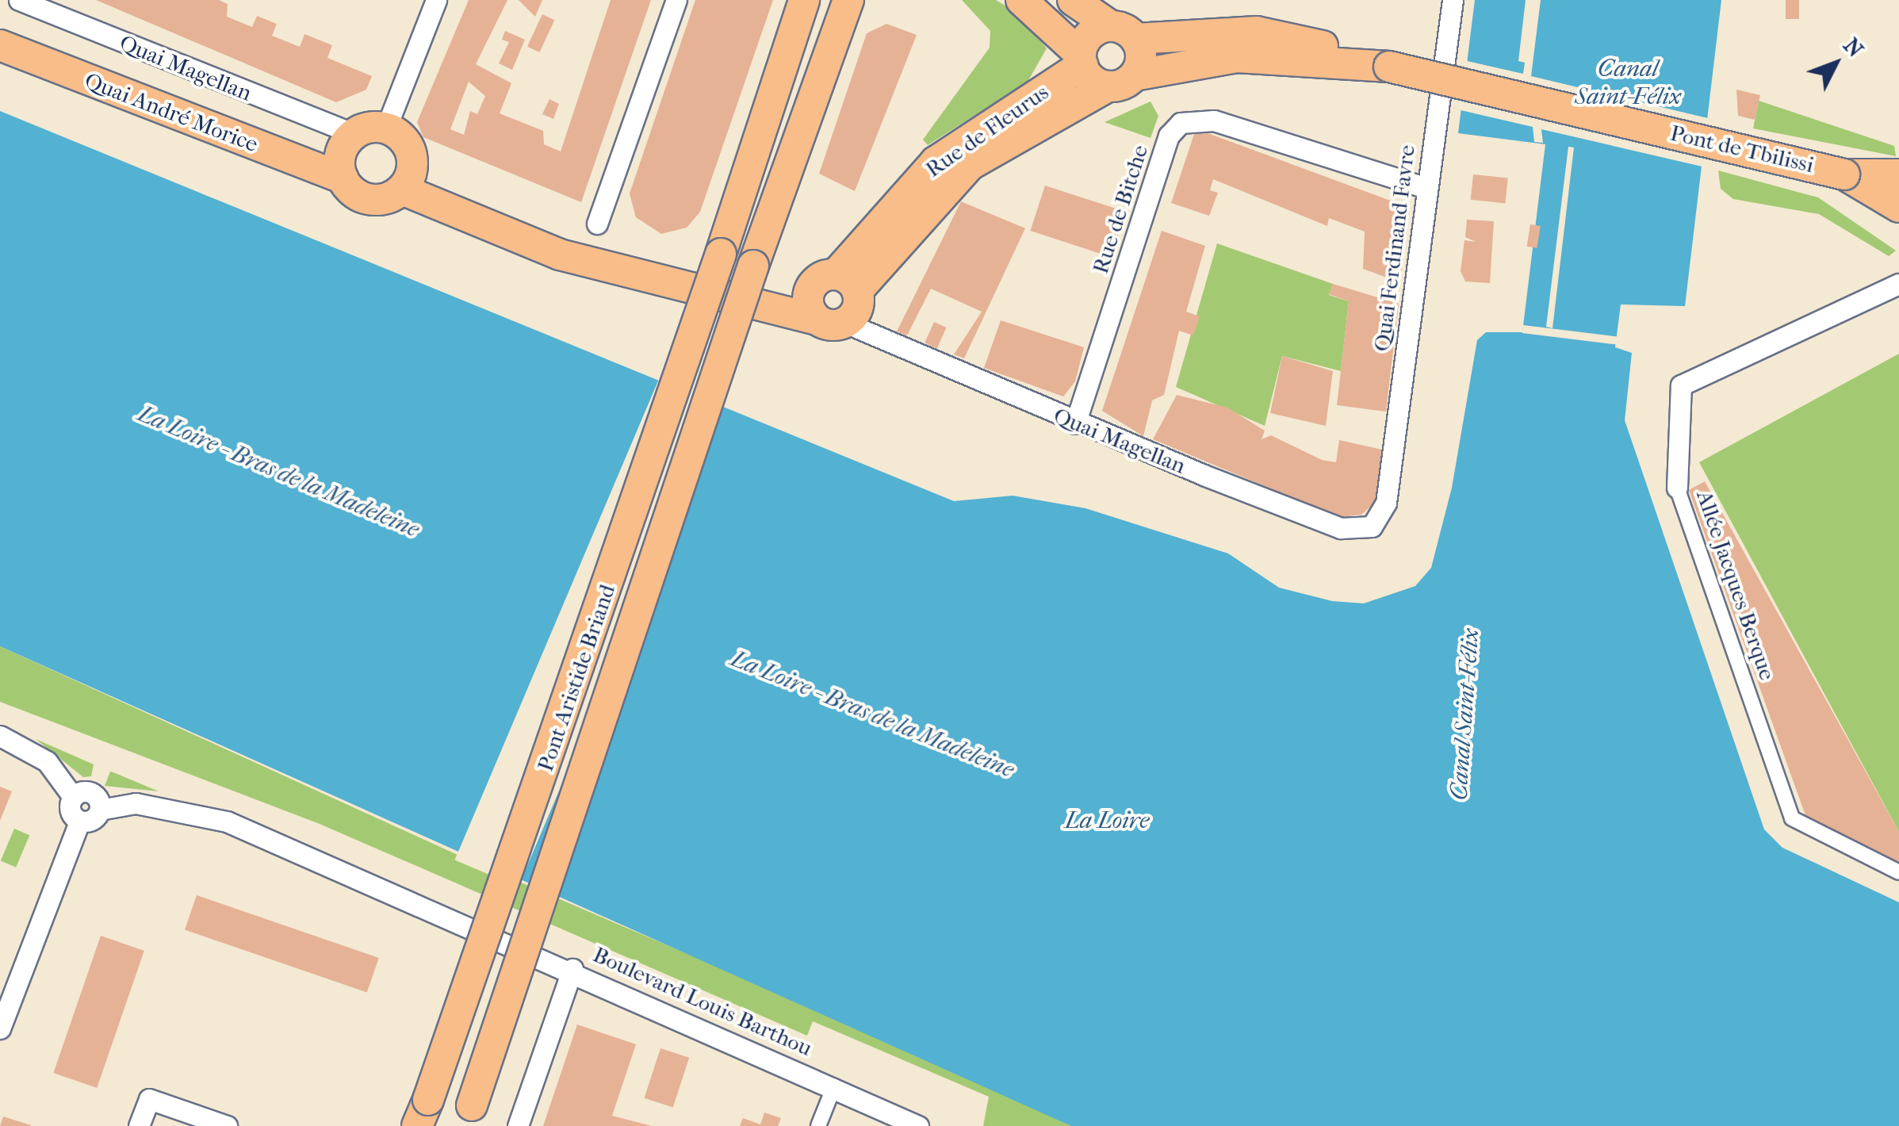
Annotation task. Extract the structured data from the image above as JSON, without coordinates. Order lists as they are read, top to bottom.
{
  "streets": {
    "main road": [
      "Quai Magellan",
      "Quai André Morice",
      "Rue de Fleurus",
      "Pont de Tbilissi",
      "Pont Aristide Briand"
    ],
    "street": [
      "Rue de Bitche",
      "Quai Ferdinand Favre",
      "Allée Jacques Berque",
      "Boulevard Louis Barthou"
    ]
  },
  "crossings": [
    ["Quai Magellan", "Quai André Morice"],
    ["Quai Magellan", "Rue de Fleurus"],
    ["Quai Magellan", "Rue de Bitche"],
    ["Quai Magellan", "Quai Ferdinand Favre"],
    ["Rue de Fleurus", "Pont de Tbilissi"],
    ["Rue de Bitche", "Quai Ferdinand Favre"]
  ],
  "water": ["Canal Saint-Félix", "La Loire - Bras de la Madeleine", "La Loire"],
  "north": "top right"
}
